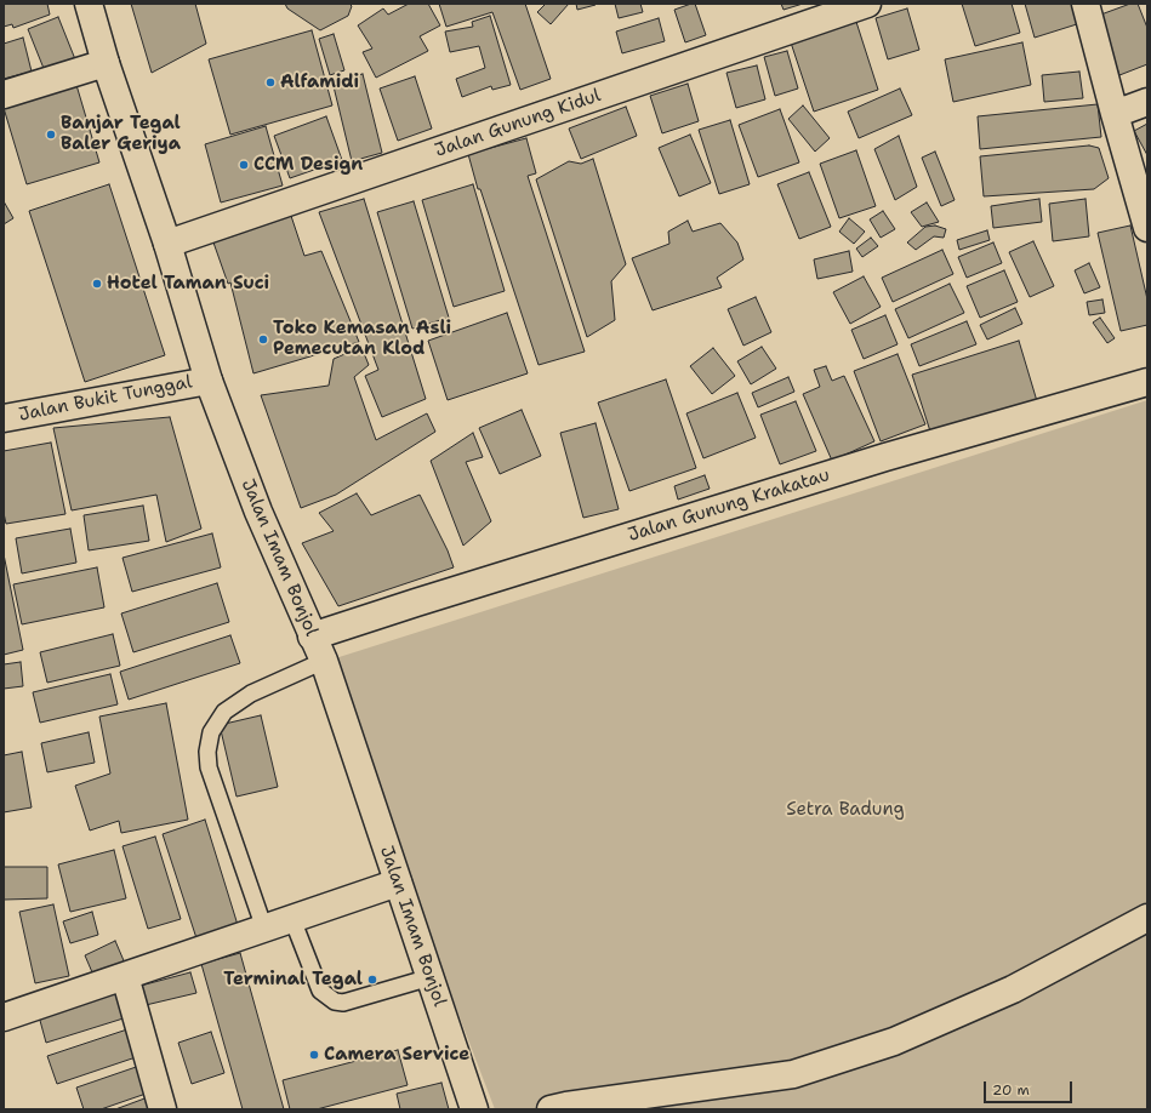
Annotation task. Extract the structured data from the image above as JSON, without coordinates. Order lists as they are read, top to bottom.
{
  "streets": {
    "main road": [
      "Jalan Gunung Kidul",
      "Jalan Bukit Tunggal",
      "Jalan Gunung Krakatau",
      "Jalan Imam Bonjol"
    ]
  },
  "crossings": [
    ["Jalan Gunung Kidul", "Jalan Imam Bonjol"],
    ["Jalan Bukit Tunggal", "Jalan Imam Bonjol"],
    ["Jalan Gunung Krakatau", "Jalan Imam Bonjol"]
  ],
  "parks": ["Setra Badung"],
  "places": [
    "Alfamidi",
    "Banjar Tegal Baler Geriya",
    "CCM Design",
    "Hotel Taman Suci",
    "Toko Kemasan Asli Pemecutan Klod",
    "Terminal Tegal",
    "Camera Service"
  ],
  "scale_bar": "20 m"
}
